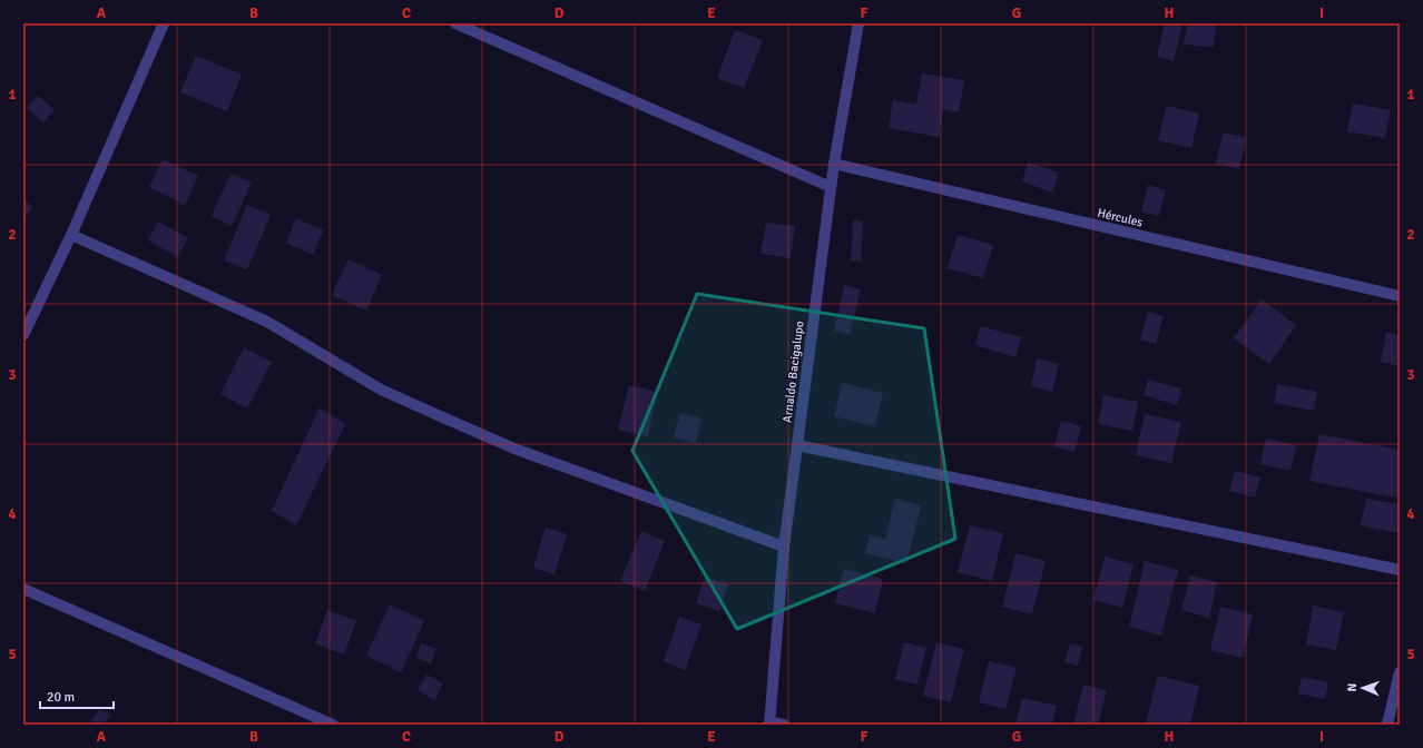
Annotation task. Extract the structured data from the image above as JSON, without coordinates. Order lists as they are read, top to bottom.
{
  "streets": {
    "street": ["Hércules", "Arnaldo Bacigalupo"]
  },
  "crossings": [
    ["Hércules", "Arnaldo Bacigalupo"]
  ],
  "scale_bar": "20 m",
  "north": "left",
  "grid": {
    "columns": [
      "A",
      "B",
      "C",
      "D",
      "E",
      "F",
      "G",
      "H",
      "I"
    ],
    "rows": [
      "1",
      "2",
      "3",
      "4",
      "5"
    ]
  }
}
